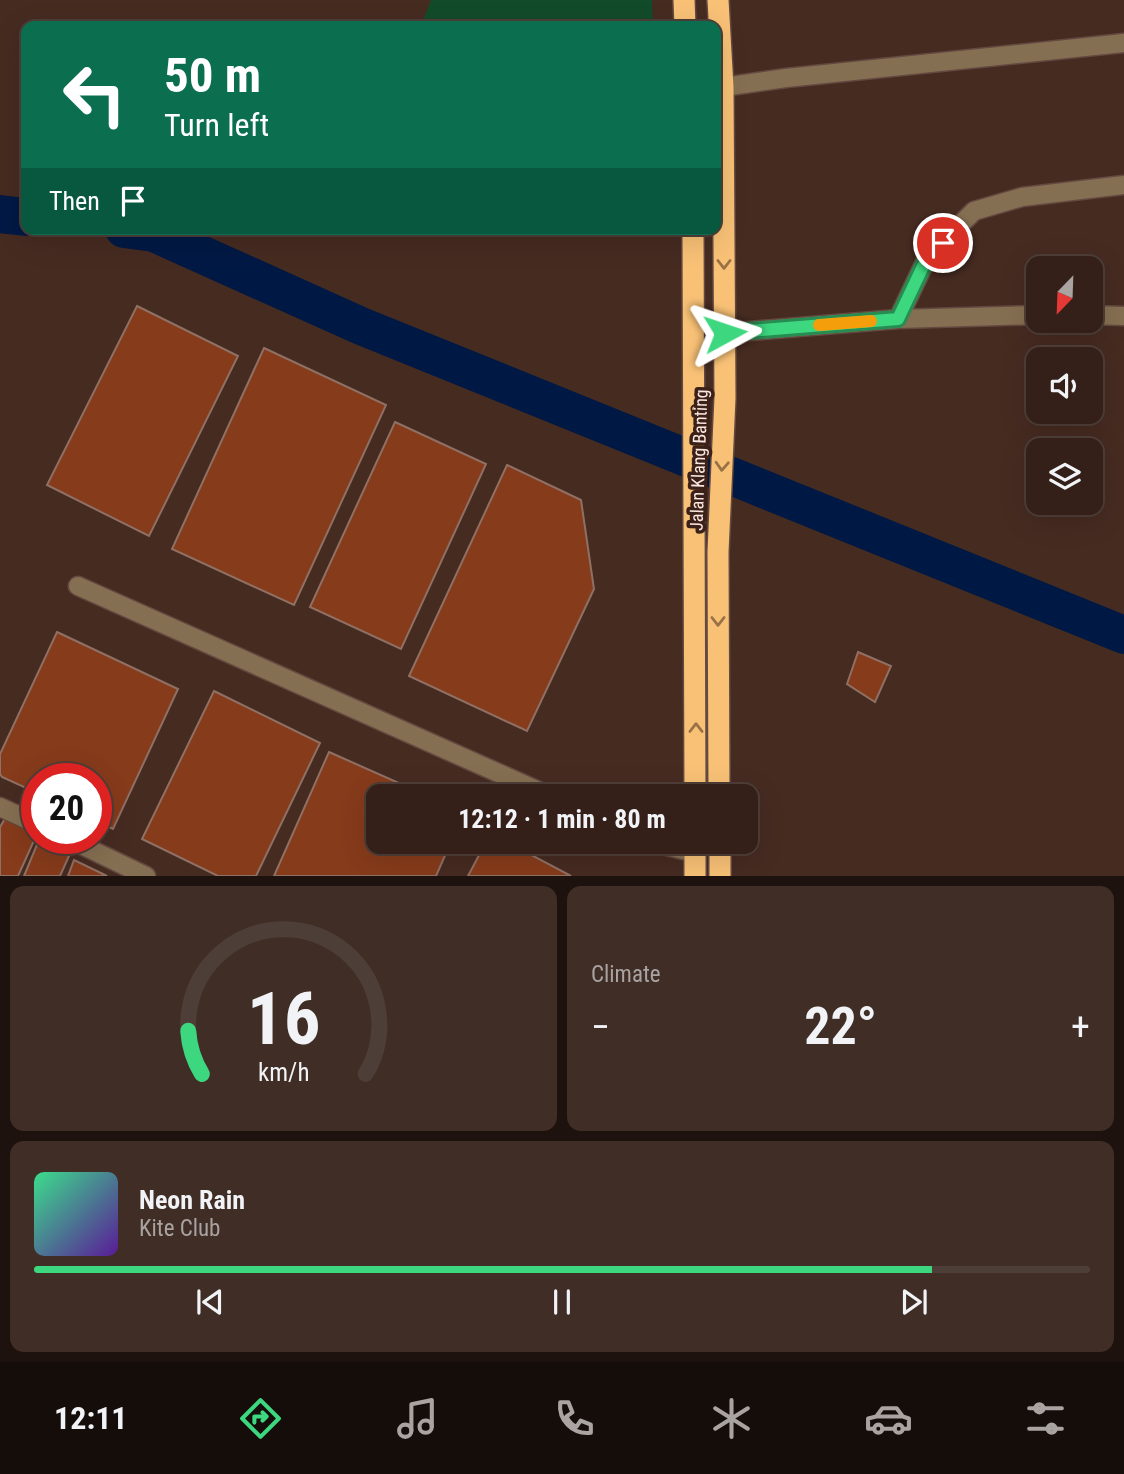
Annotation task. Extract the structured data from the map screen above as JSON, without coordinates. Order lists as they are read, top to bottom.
{
  "streets": {
    "highway": ["Jalan Klang Banting"]
  },
  "north": "bottom left",
  "page": {
    "turn": ["50 m", "Turn left"],
    "then": "Then",
    "limit": "20",
    "trip": "12:12 · 1 min · 80 m",
    "tile": "Climate",
    "heat": ["−", "22°", "+"],
    "song": ["Neon Rain", "Kite Club"],
    "tabs": "12:11",
    "gauge": ["16", "km/h"]
  }
}
